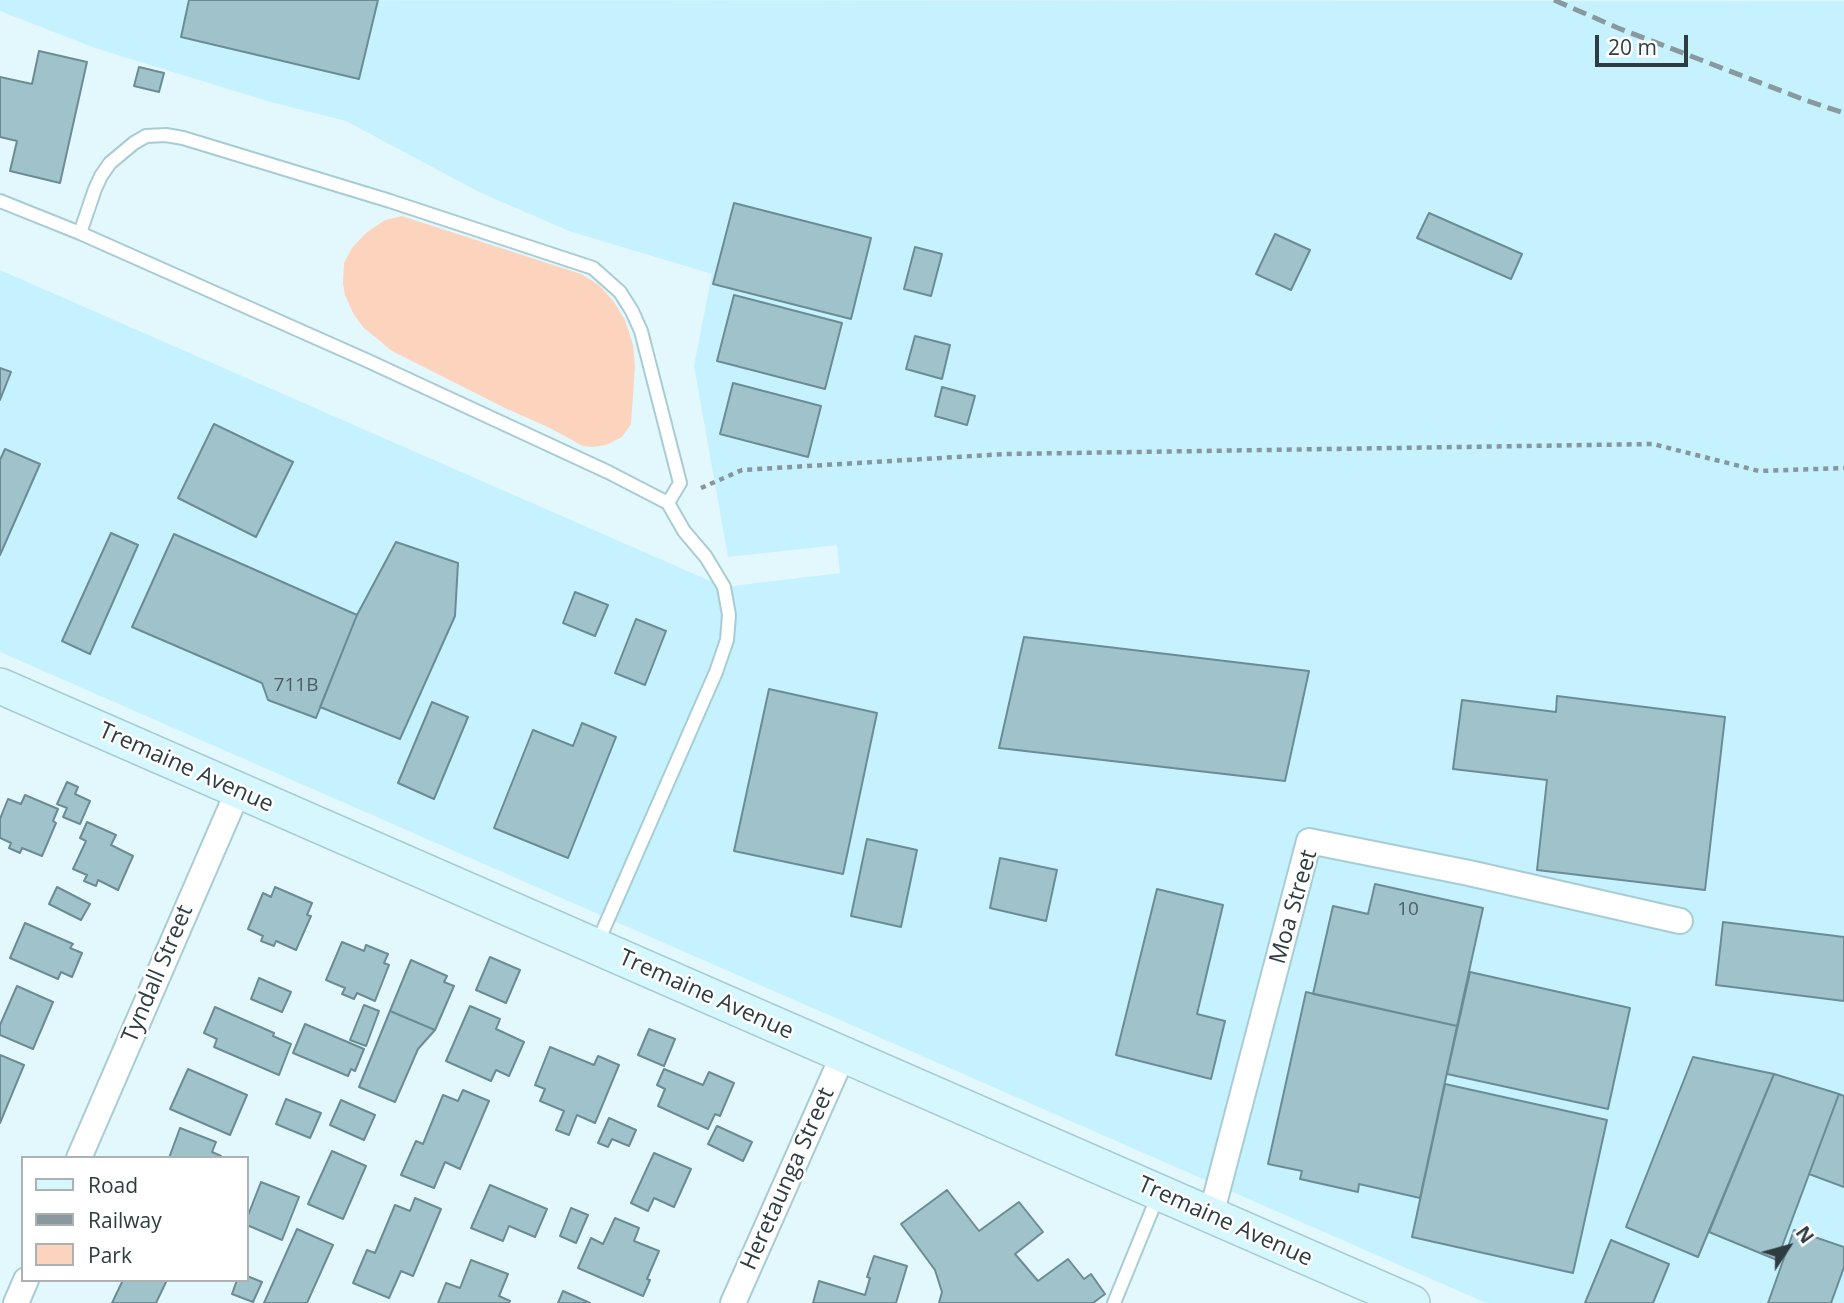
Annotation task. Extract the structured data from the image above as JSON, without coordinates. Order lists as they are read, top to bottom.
{
  "streets": {
    "main road": ["Tremaine Avenue"],
    "street": ["Moa Street", "Tyndall Street", "Heretaunga Street"]
  },
  "crossings": [
    ["Tremaine Avenue", "Moa Street"],
    ["Tremaine Avenue", "Tyndall Street"],
    ["Tremaine Avenue", "Heretaunga Street"]
  ],
  "house_numbers": ["711B", "10"],
  "legend": ["Road", "Railway", "Park"],
  "scale_bar": "20 m",
  "north": "top right"
}
